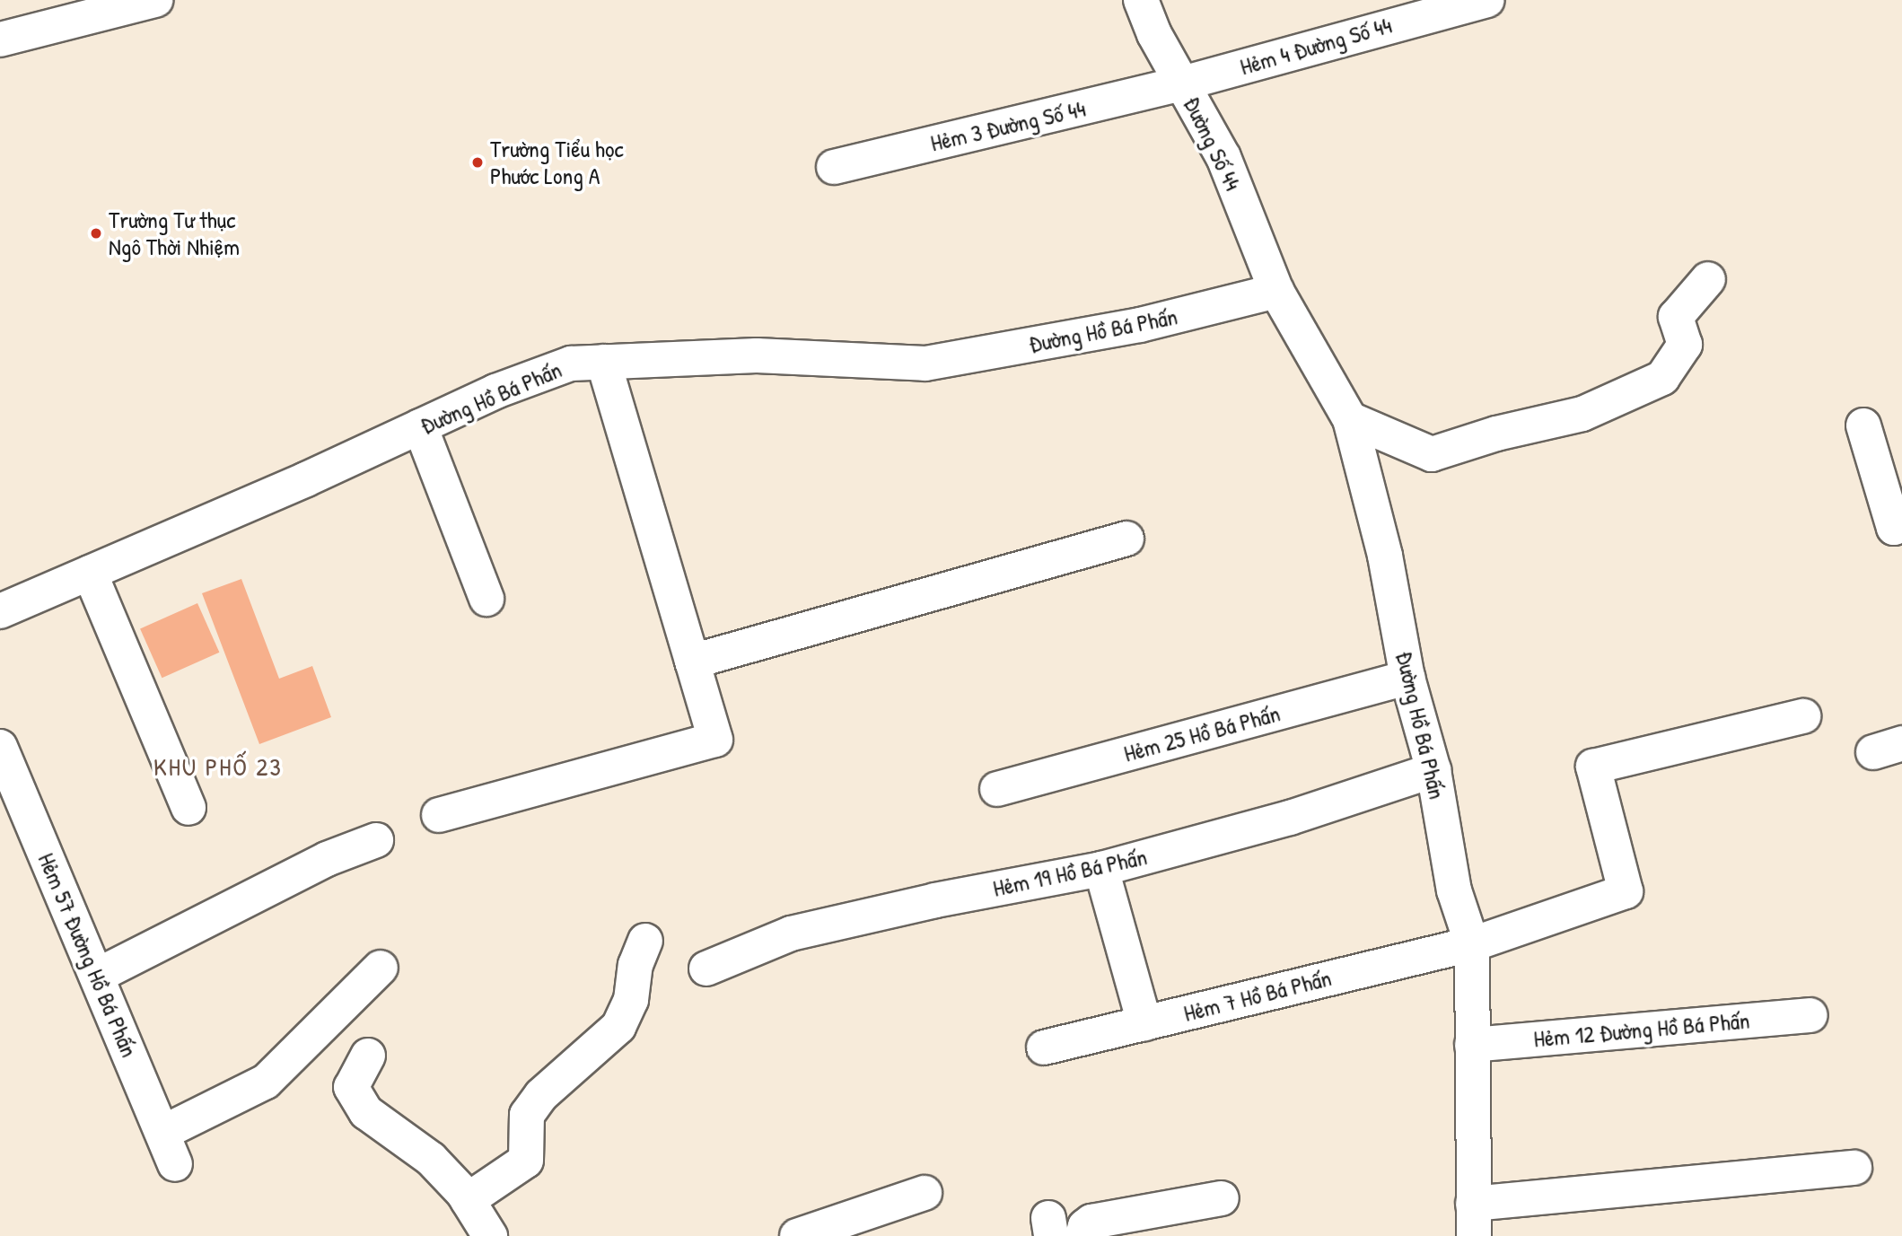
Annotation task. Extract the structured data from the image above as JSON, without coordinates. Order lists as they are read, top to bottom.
{
  "streets": {
    "street": [
      "Hẻm 4 Đường Số 44",
      "Hẻm 3 Đường Số 44",
      "Đường Số 44",
      "Đường Hồ Bá Phấn",
      "Hẻm 25 Hồ Bá Phấn",
      "Hẻm 19 Hồ Bá Phấn",
      "Hẻm 57 Đường Hồ Bá Phấn",
      "Hẻm 7 Hồ Bá Phấn",
      "Hẻm 12 Đường Hồ Bá Phấn"
    ]
  },
  "crossings": [
    ["Hẻm 4 Đường Số 44", "Hẻm 3 Đường Số 44"],
    ["Hẻm 4 Đường Số 44", "Đường Số 44"],
    ["Hẻm 3 Đường Số 44", "Đường Số 44"],
    ["Đường Số 44", "Đường Hồ Bá Phấn"],
    ["Đường Hồ Bá Phấn", "Hẻm 25 Hồ Bá Phấn"],
    ["Đường Hồ Bá Phấn", "Hẻm 19 Hồ Bá Phấn"],
    ["Đường Hồ Bá Phấn", "Hẻm 7 Hồ Bá Phấn"],
    ["Đường Hồ Bá Phấn", "Hẻm 12 Đường Hồ Bá Phấn"]
  ],
  "districts": ["KHU PHỐ 23"],
  "places": ["Trường Tiểu học Phước Long A", "Trường Tư thục Ngô Thời Nhiệm"]
}
